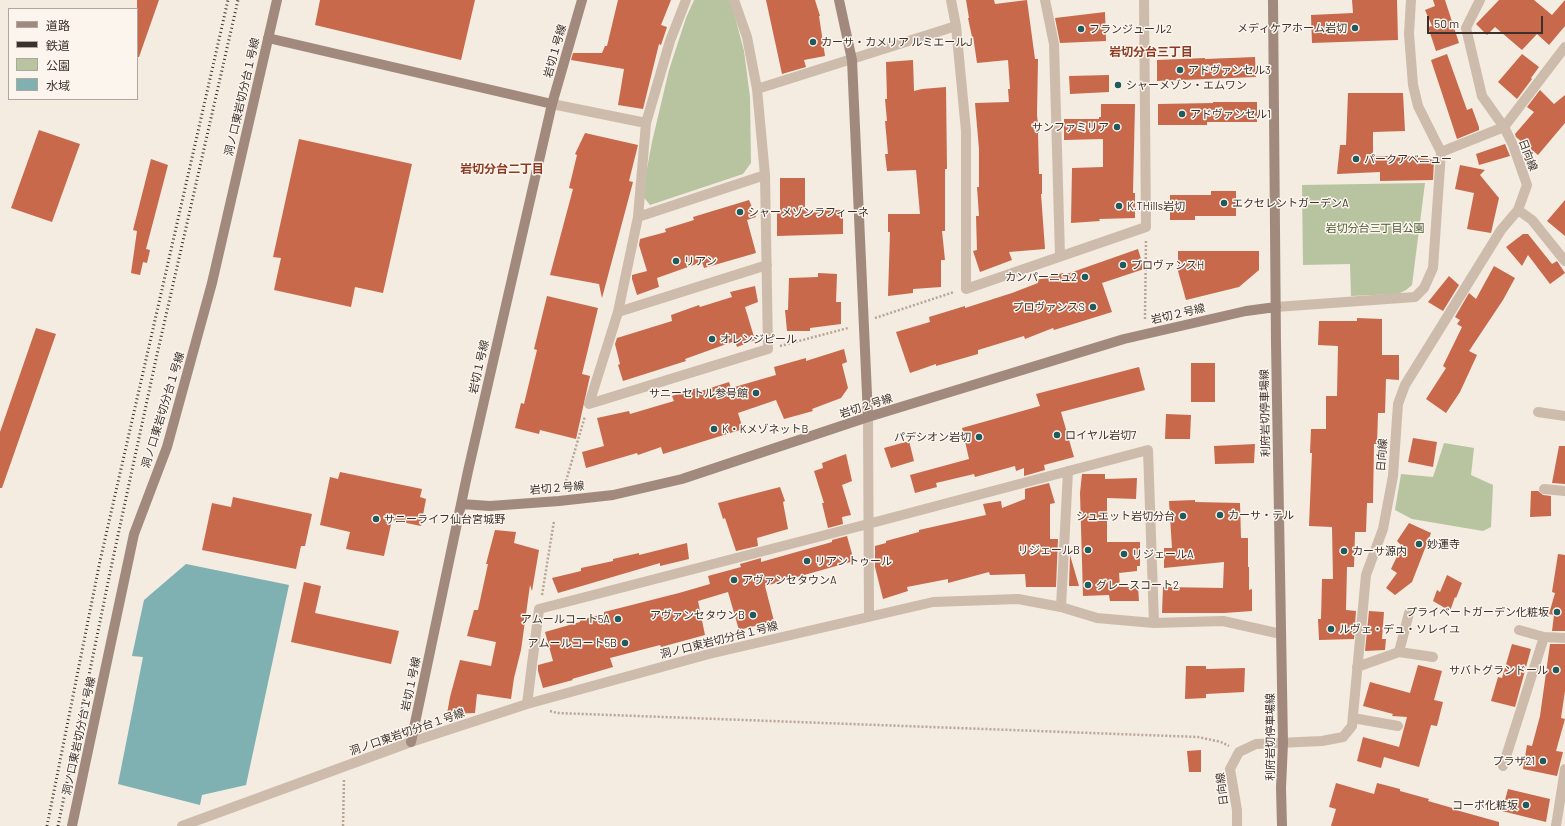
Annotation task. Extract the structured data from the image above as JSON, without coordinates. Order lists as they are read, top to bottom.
{
  "streets": {
    "street": [
      "岩切１号線",
      "洞ノ口東岩切分台１号線",
      "日向線",
      "岩切２号線",
      "利府岩切停車場線"
    ]
  },
  "crossings": [
    ["岩切１号線", "洞ノ口東岩切分台１号線"],
    ["岩切１号線", "岩切２号線"],
    ["洞ノ口東岩切分台１号線", "利府岩切停車場線"],
    ["日向線", "利府岩切停車場線"],
    ["岩切２号線", "利府岩切停車場線"]
  ],
  "districts": ["岩切分台三丁目", "岩切分台二丁目"],
  "parks": ["岩切分台三丁目公園"],
  "places": [
    "メディケアホーム岩切",
    "フランジュール2",
    "カーサ・カメリア ルミエールJ",
    "アドヴァンセル3",
    "シャーメゾン・エムワン",
    "アドヴァンセル1",
    "サンファミリア",
    "パークアベニュー",
    "エクセレントガーデンA",
    "K.THills岩切",
    "シャーメゾンラフィーネ",
    "リアン",
    "プロヴァンスH",
    "カンパーニュ2",
    "プロヴァンスS",
    "オレンジピール",
    "サニーセトル参号館",
    "K・KメゾネットB",
    "ロイヤル岩切7",
    "パデシオン岩切",
    "カーサ・テル",
    "シュエット岩切分台",
    "サニーライフ仙台宮城野",
    "妙運寺",
    "リジェールB",
    "カーサ源内",
    "リジェールA",
    "リアントゥール",
    "アヴァンセタウンA",
    "グレースコート2",
    "プライベートガーデン化粧坂",
    "アヴァンセタウンB",
    "アムールコート5A",
    "ルヴェ・デュ・ソレイユ",
    "アムールコート5B",
    "サバトグランドール",
    "プラザ21",
    "コーポ化粧坂"
  ],
  "legend": [
    "道路",
    "鉄道",
    "公園",
    "水域"
  ],
  "scale_bar": "50 m"
}
